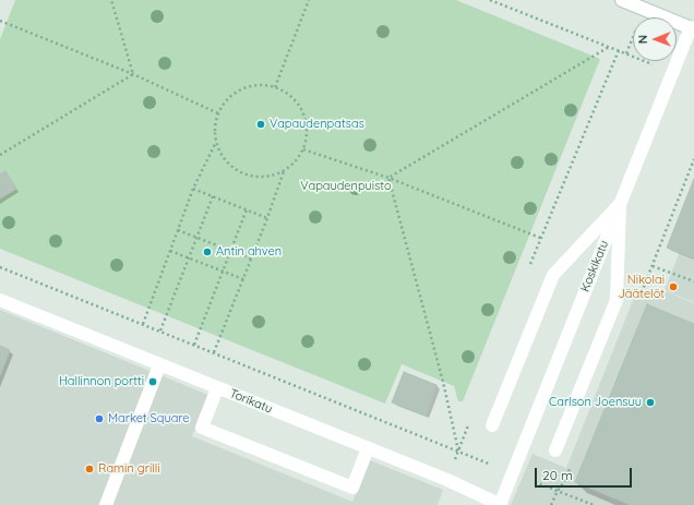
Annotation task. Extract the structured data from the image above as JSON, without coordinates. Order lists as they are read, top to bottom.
{
  "streets": {
    "street": ["Koskikatu", "Torikatu"]
  },
  "crossings": [
    ["Koskikatu", "Torikatu"]
  ],
  "parks": ["Vapaudenpuisto"],
  "places": [
    "Vapaudenpatsas",
    "Antin ahven",
    "Nikolai Jäätelöt",
    "Hallinnon portti",
    "Carlson Joensuu",
    "Market Square",
    "Ramin grilli"
  ],
  "scale_bar": "20 m",
  "north": "left"
}
